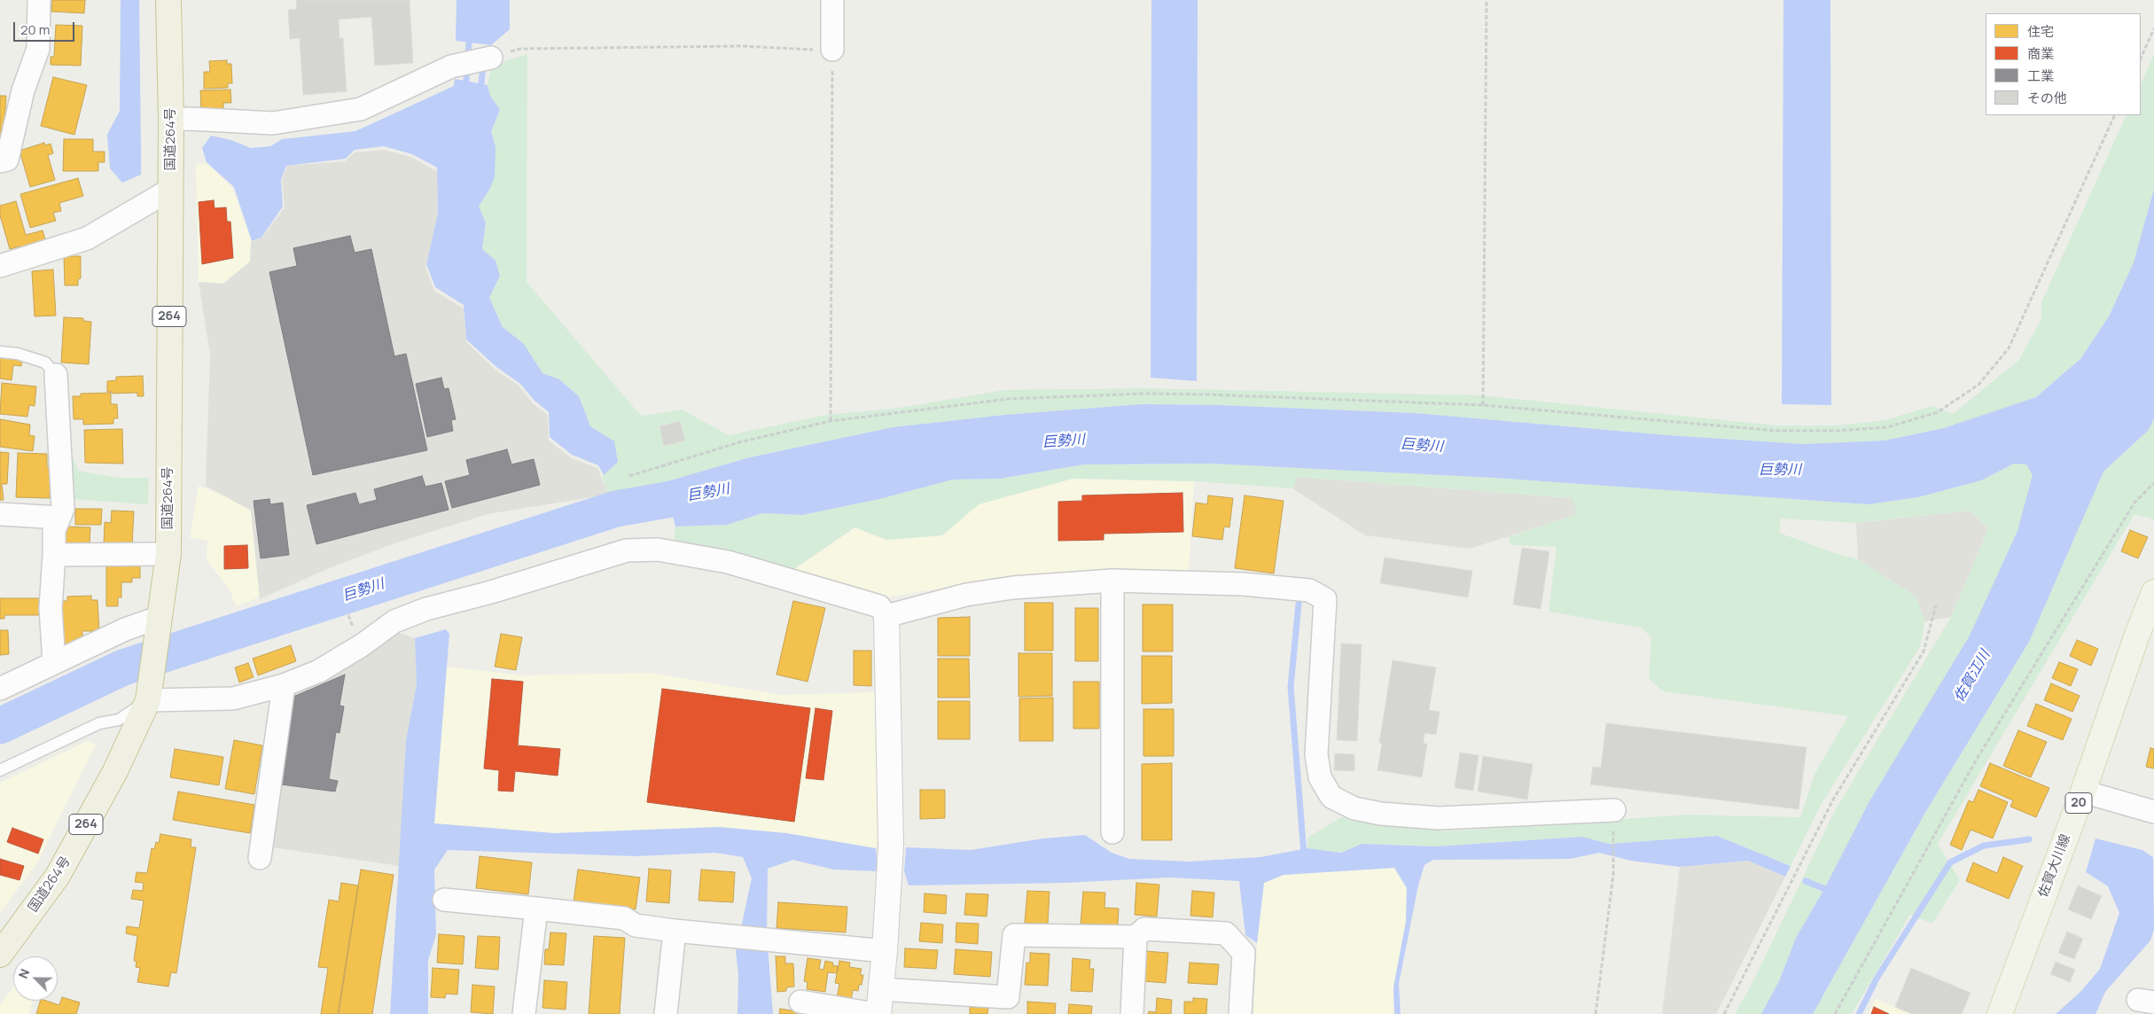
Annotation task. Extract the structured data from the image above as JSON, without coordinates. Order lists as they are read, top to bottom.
{
  "streets": {
    "highway": ["国道264号", "264"],
    "main road": ["20", "佐賀大川線"]
  },
  "water": ["巨勢川", "佐賀江川"],
  "legend": [
    "住宅",
    "商業",
    "工業",
    "その他"
  ],
  "scale_bar": "20 m",
  "north": "top left"
}
